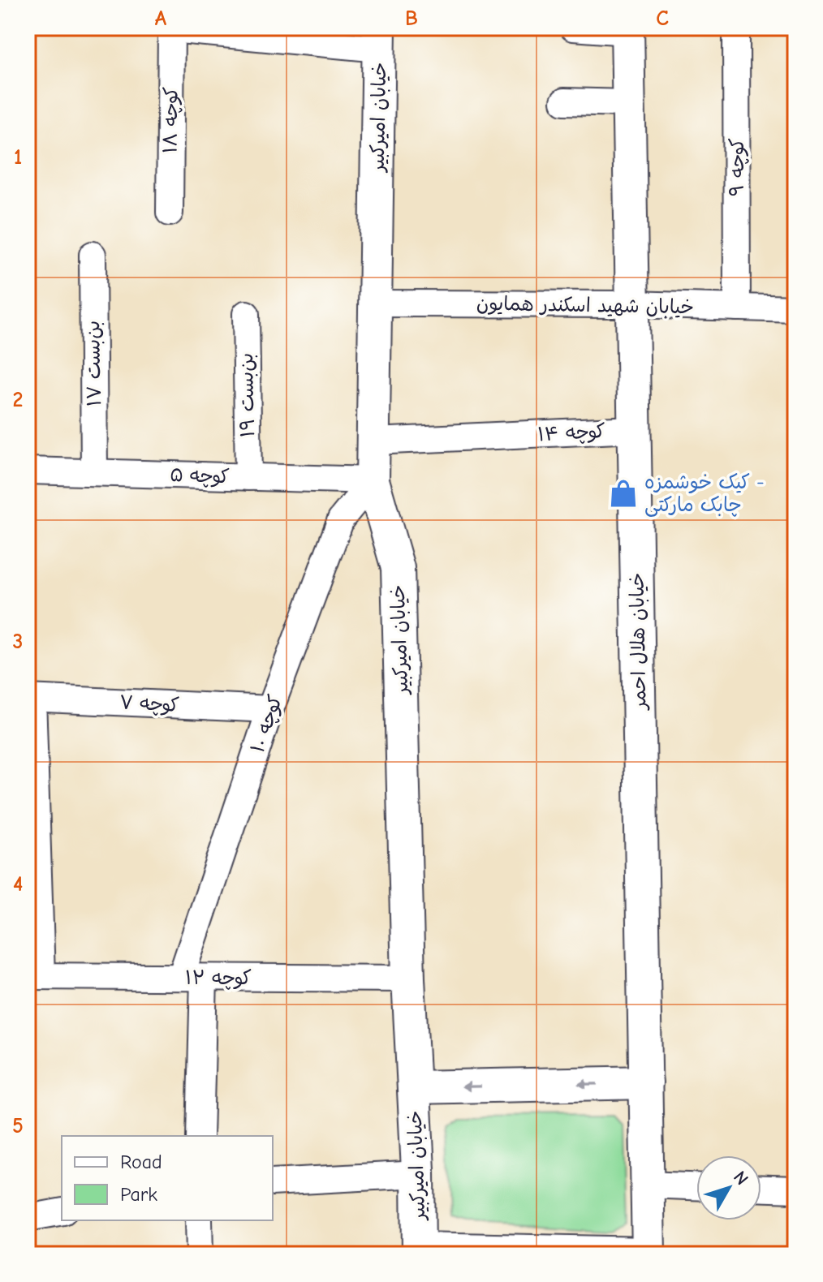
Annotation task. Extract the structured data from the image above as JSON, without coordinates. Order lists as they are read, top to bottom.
{
  "streets": {
    "street": [
      "خیابان امیرکبیر",
      "کوچه ۱۸",
      "کوچه ۹",
      "خیابان شهید اسکندر همایون",
      "بن‌بست ۱۷",
      "بن‌بست ۱۹",
      "کوچه ۱۴",
      "کوچه ۵",
      "خیابان هلال احمر",
      "کوچه ۷",
      "کوچه ۱۰",
      "کوچه ۱۲"
    ]
  },
  "crossings": [
    ["خیابان امیرکبیر", "خیابان شهید اسکندر همایون"],
    ["خیابان امیرکبیر", "کوچه ۱۴"],
    ["خیابان امیرکبیر", "کوچه ۵"],
    ["خیابان امیرکبیر", "کوچه ۱۰"],
    ["خیابان امیرکبیر", "کوچه ۱۲"],
    ["کوچه ۹", "خیابان شهید اسکندر همایون"],
    ["خیابان شهید اسکندر همایون", "خیابان هلال احمر"],
    ["بن‌بست ۱۷", "کوچه ۵"],
    ["بن‌بست ۱۹", "کوچه ۵"],
    ["کوچه ۱۴", "خیابان هلال احمر"],
    ["کوچه ۵", "کوچه ۱۰"],
    ["کوچه ۷", "کوچه ۱۰"],
    ["کوچه ۱۰", "کوچه ۱۲"]
  ],
  "places": {
    "shop": ["کیک خوشمزه - چابک مارکتی"]
  },
  "legend": ["Road", "Park"],
  "north": "top right",
  "grid": {
    "columns": ["A", "B", "C"],
    "rows": [
      "1",
      "2",
      "3",
      "4",
      "5"
    ]
  }
}
